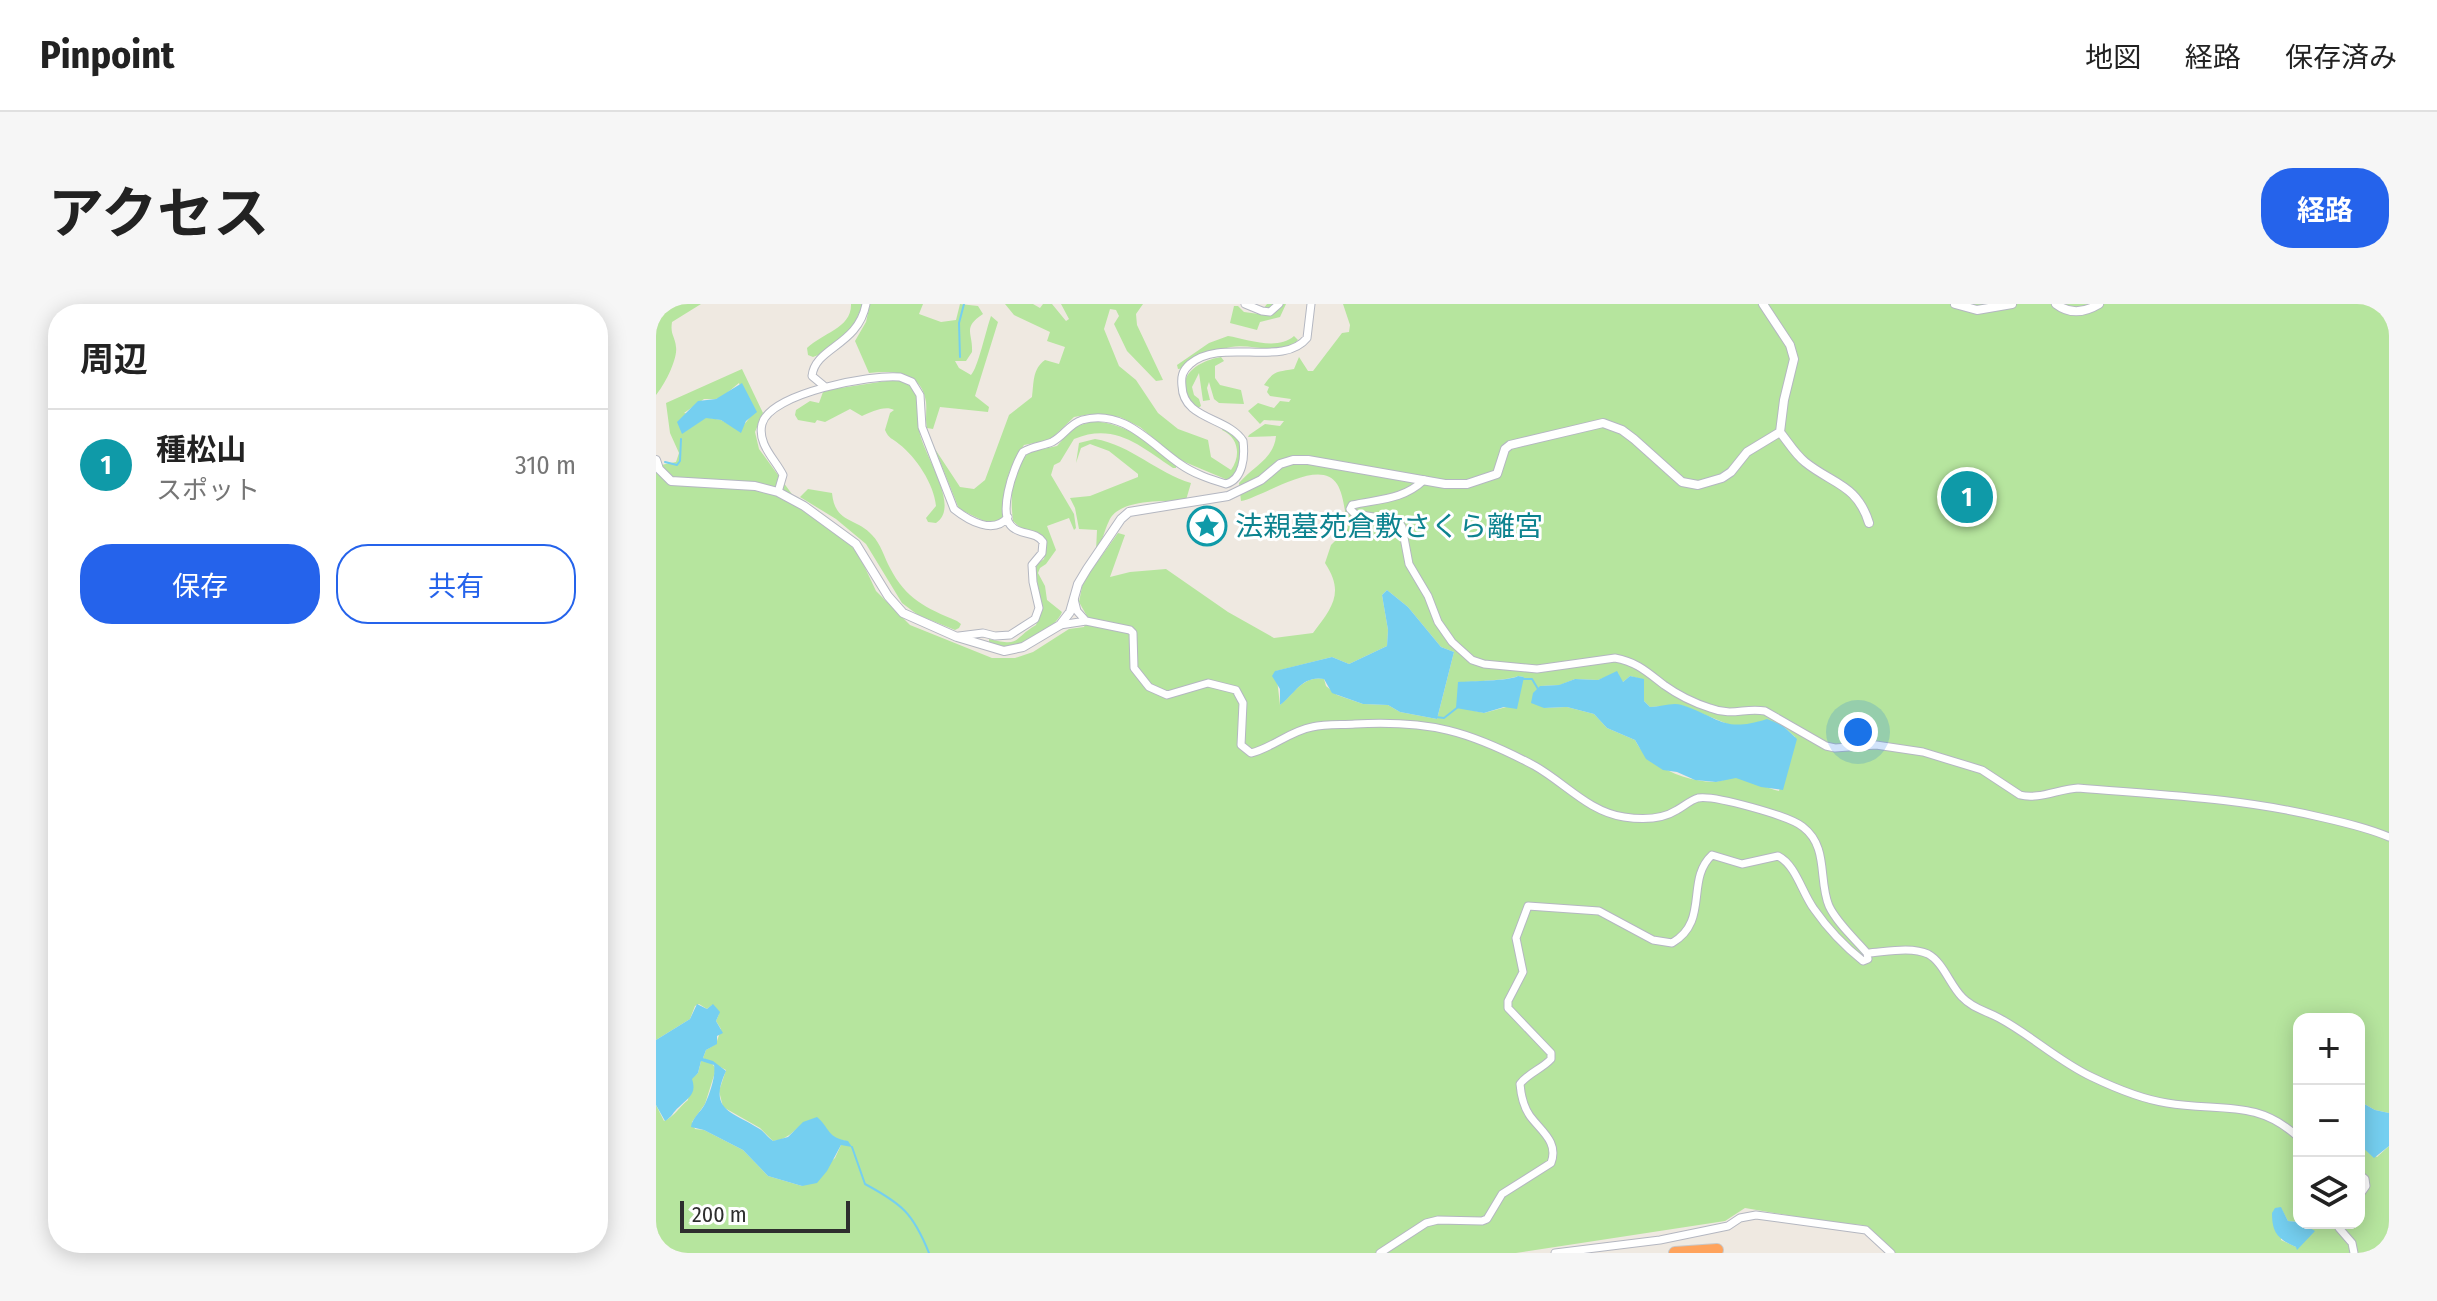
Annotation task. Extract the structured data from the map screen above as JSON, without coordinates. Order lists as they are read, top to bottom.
{
  "places": {
    "place": ["法親墓苑倉敷さくら離宮"]
  },
  "scale_bar": "200 m",
  "page": {
    "header": "Pinpoint",
    "nav": ["地図", "経路", "保存済み"],
    "title": "アクセス",
    "buttons": [
      "経路",
      ["保存", "共有"]
    ],
    "heading": "周辺",
    "list": [
      {
        "mark": "1",
        "name": "種松山",
        "note": "スポット",
        "value": "310 m"
      }
    ],
    "pins": "1",
    "map_buttons": ["+", "−"],
    "scale": "200 m"
  }
}
